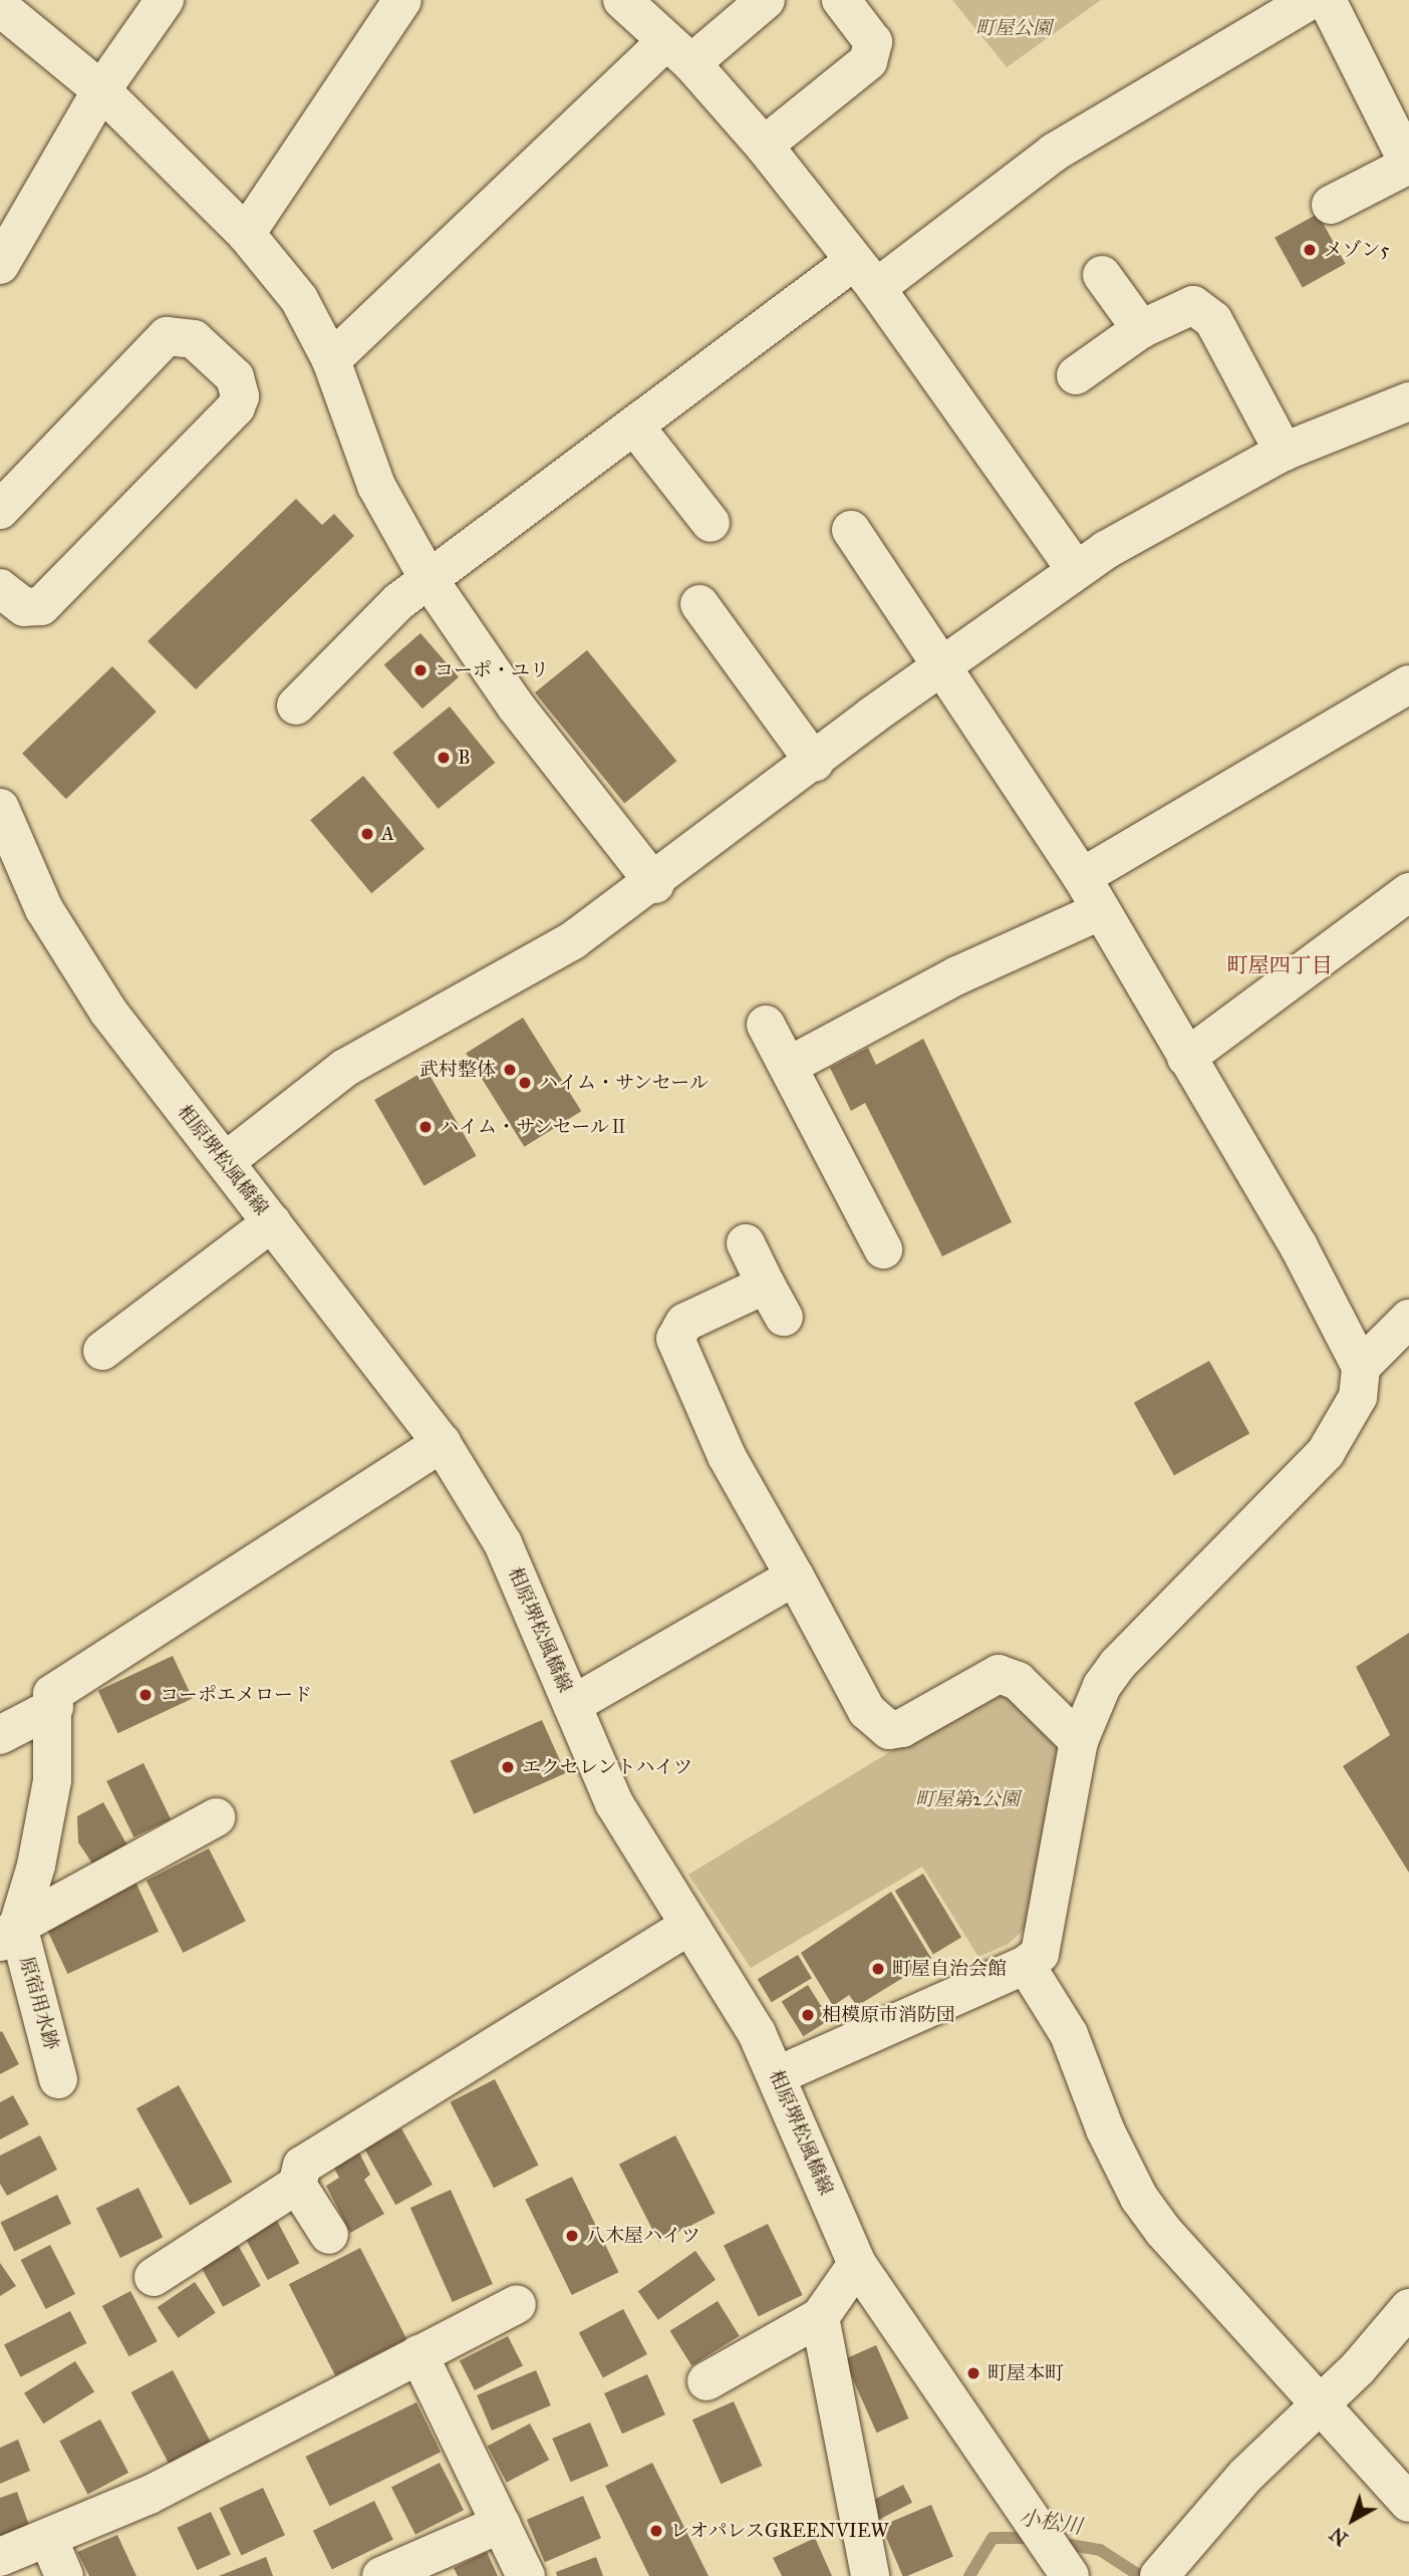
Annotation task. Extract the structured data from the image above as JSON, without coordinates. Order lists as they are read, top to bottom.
{
  "streets": {
    "street": ["相原堺松風橋線", "原宿用水跡"]
  },
  "districts": ["町屋四丁目"],
  "water": ["小松川"],
  "parks": ["町屋公園", "町屋第2公園"],
  "places": [
    "メゾン5",
    "コーポ・ユリ",
    "B",
    "A",
    "武村整体",
    "ハイム・サンセール",
    "ハイム・サンセールⅡ",
    "コーポエメロード",
    "エクセレントハイツ",
    "町屋自治会館",
    "相模原市消防団",
    "八木屋ハイツ",
    "町屋本町",
    "レオパレスGREENVIEW"
  ],
  "north": "bottom left"
}
